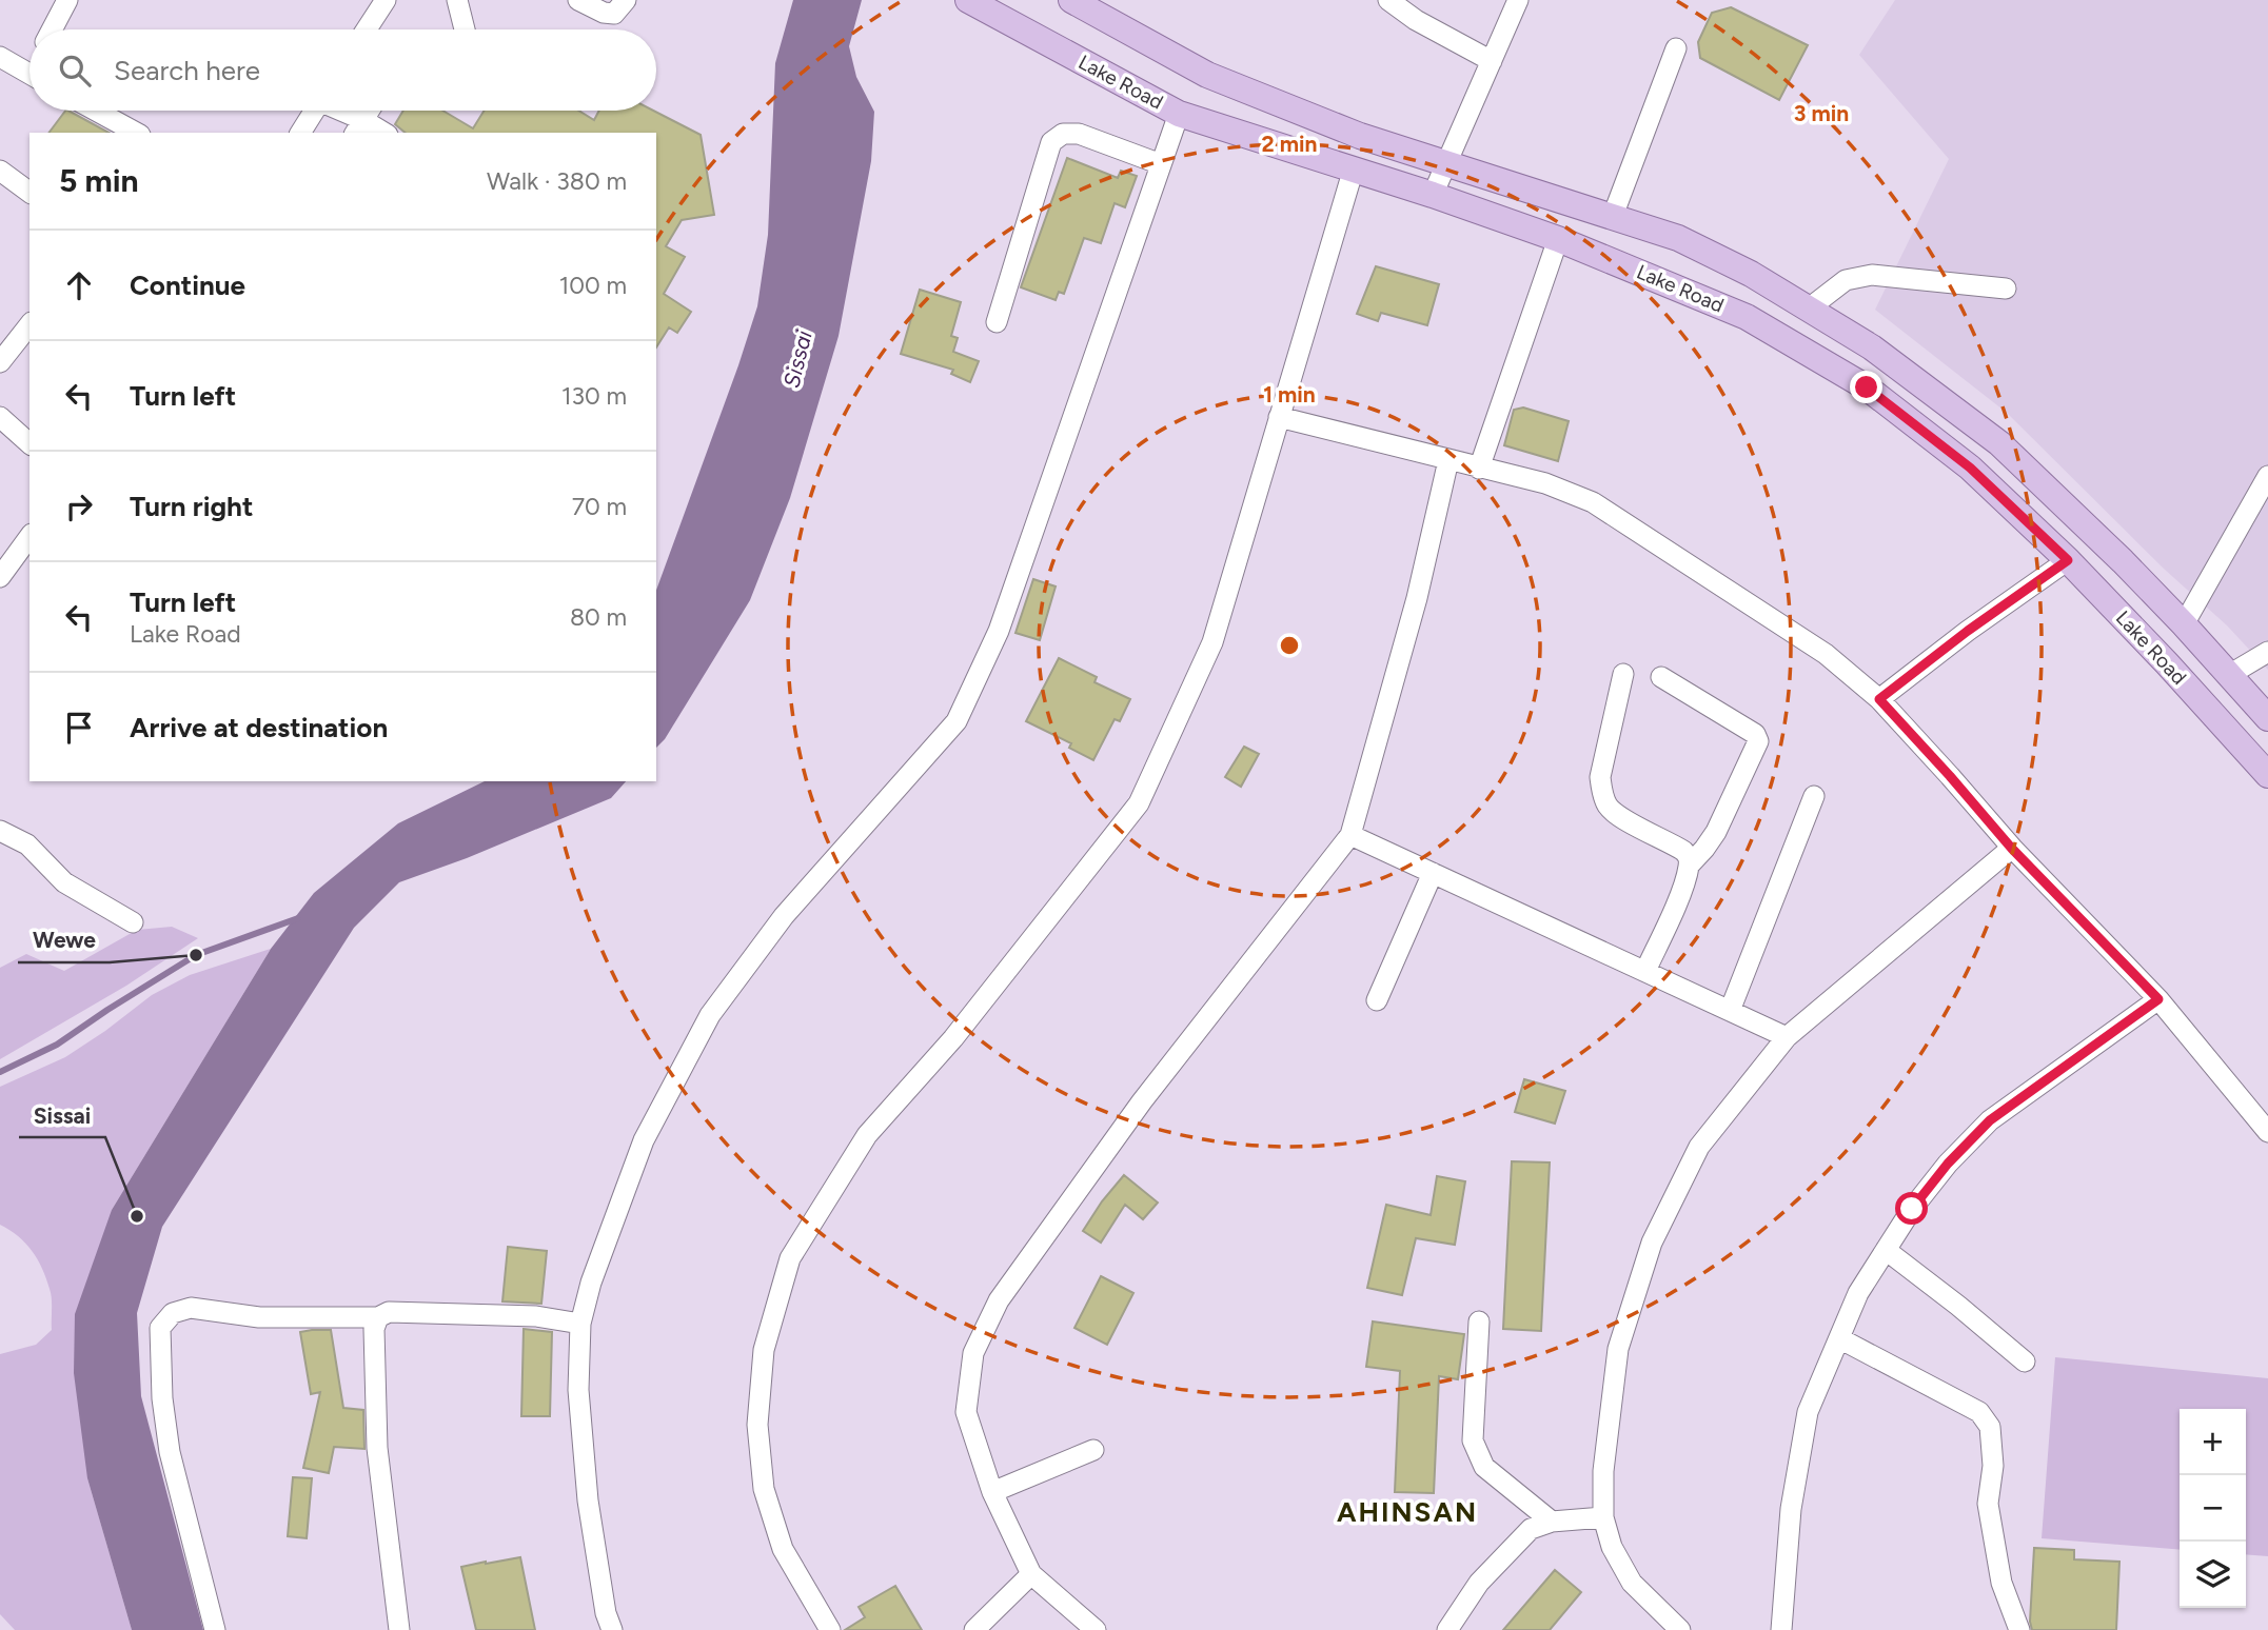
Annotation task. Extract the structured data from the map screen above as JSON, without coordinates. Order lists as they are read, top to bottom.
{
  "streets": {
    "main road": ["Lake Road"]
  },
  "districts": ["AHINSAN"],
  "water": ["Sissai"],
  "places": ["Wewe", "Sissai"],
  "page": {
    "search": "Search here",
    "heading": ["5 min", "Walk · 380 m"],
    "list": [
      ["Continue", "100 m"],
      ["Turn left", "130 m"],
      ["Turn right", "70 m"],
      ["Turn left", "Lake Road", "80 m"],
      "Arrive at destination"
    ],
    "map_buttons": ["+", "−"]
  },
  "rings": ["3 min", "2 min", "1 min"]
}
